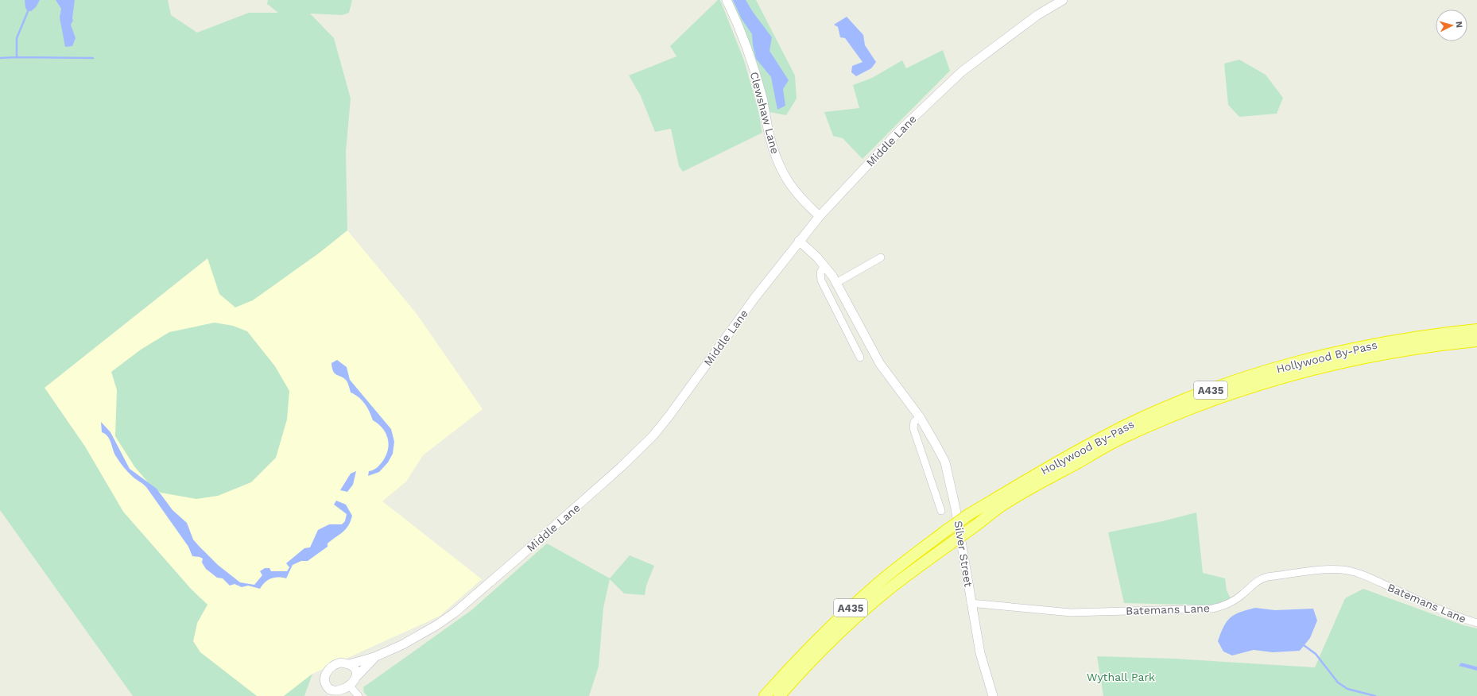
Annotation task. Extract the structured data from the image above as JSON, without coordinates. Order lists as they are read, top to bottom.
{
  "streets": {
    "highway": ["Hollywood By-Pass", "A435"],
    "street": [
      "Clewshaw Lane",
      "Middle Lane",
      "Silver Street",
      "Batemans Lane"
    ]
  },
  "crossings": [
    ["Clewshaw Lane", "Middle Lane"],
    ["Middle Lane", "Silver Street"],
    ["Silver Street", "Batemans Lane"]
  ],
  "parks": ["Wythall Park"],
  "north": "right"
}
